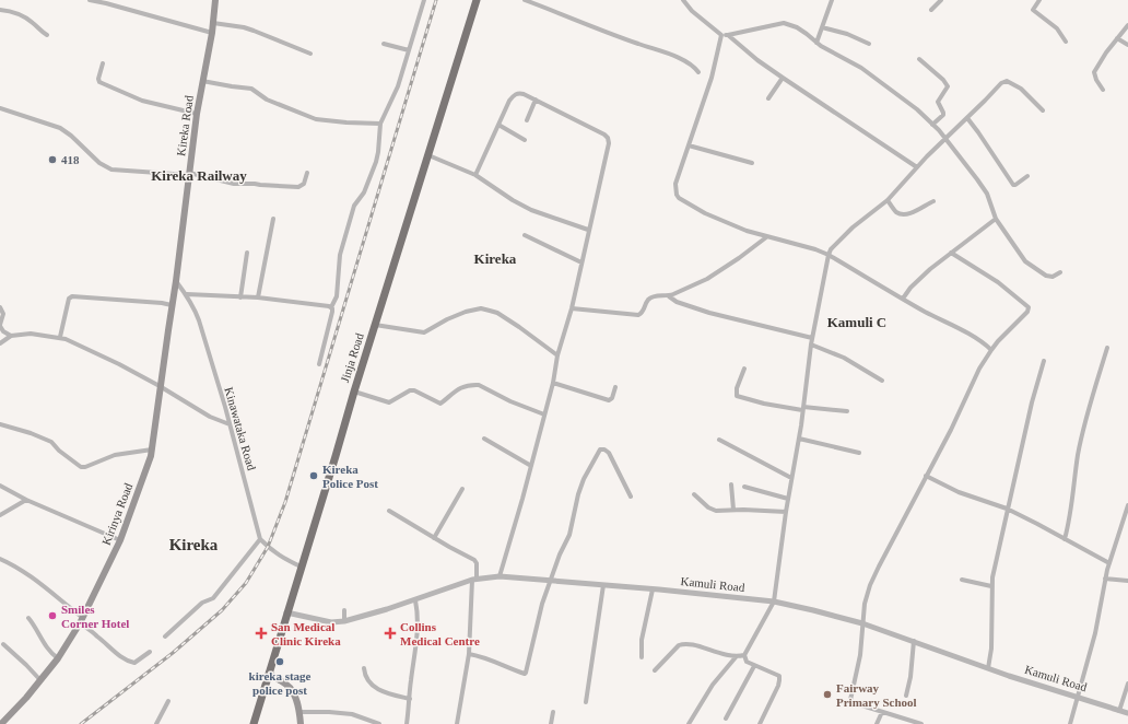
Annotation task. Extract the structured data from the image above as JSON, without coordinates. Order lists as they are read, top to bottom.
{
  "streets": {
    "highway": ["Jinja Road"],
    "main road": ["Kireka Road", "Kirinya Road"],
    "street": ["Kinawataka Road", "Kamuli Road"]
  },
  "crossings": [
    ["Kireka Road", "Kinawataka Road"],
    ["Kireka Road", "Kirinya Road"],
    ["Jinja Road", "Kamuli Road"],
    ["Kinawataka Road", "Kirinya Road"]
  ],
  "districts": [
    "Kireka Railway",
    "Kireka",
    "Kamuli C",
    "Kireka"
  ],
  "places": {
    "other": [
      "418",
      "Kireka Police Post",
      "Smiles Corner Hotel",
      "kireka stage police post",
      "Fairway Primary School"
    ],
    "health": ["San Medical Clinic Kireka", "Collins Medical Centre"]
  }
}
